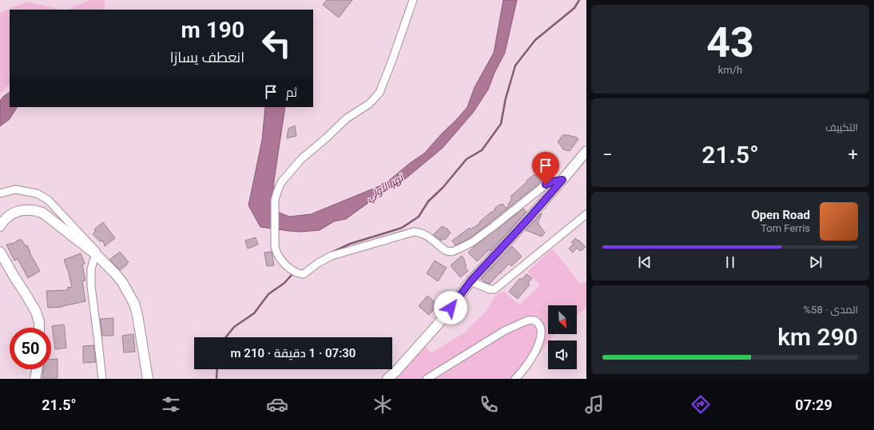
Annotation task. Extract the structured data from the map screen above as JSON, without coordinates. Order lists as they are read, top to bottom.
{
  "water": ["نهر الأولي"],
  "north": "bottom right",
  "page": {
    "tile": [
      ["43", "km/h"],
      "التكييف",
      ["المدى · 58%", "290 km"]
    ],
    "turn": ["190 m", "انعطف يسارًا"],
    "then": "ثم",
    "heat": ["−", "21.5°", "+"],
    "song": ["Open Road", "Tom Ferris"],
    "limit": "50",
    "trip": "07:30 · 1 دقيقة · 210 m",
    "tabs": ["07:29", "21.5°"]
  }
}
